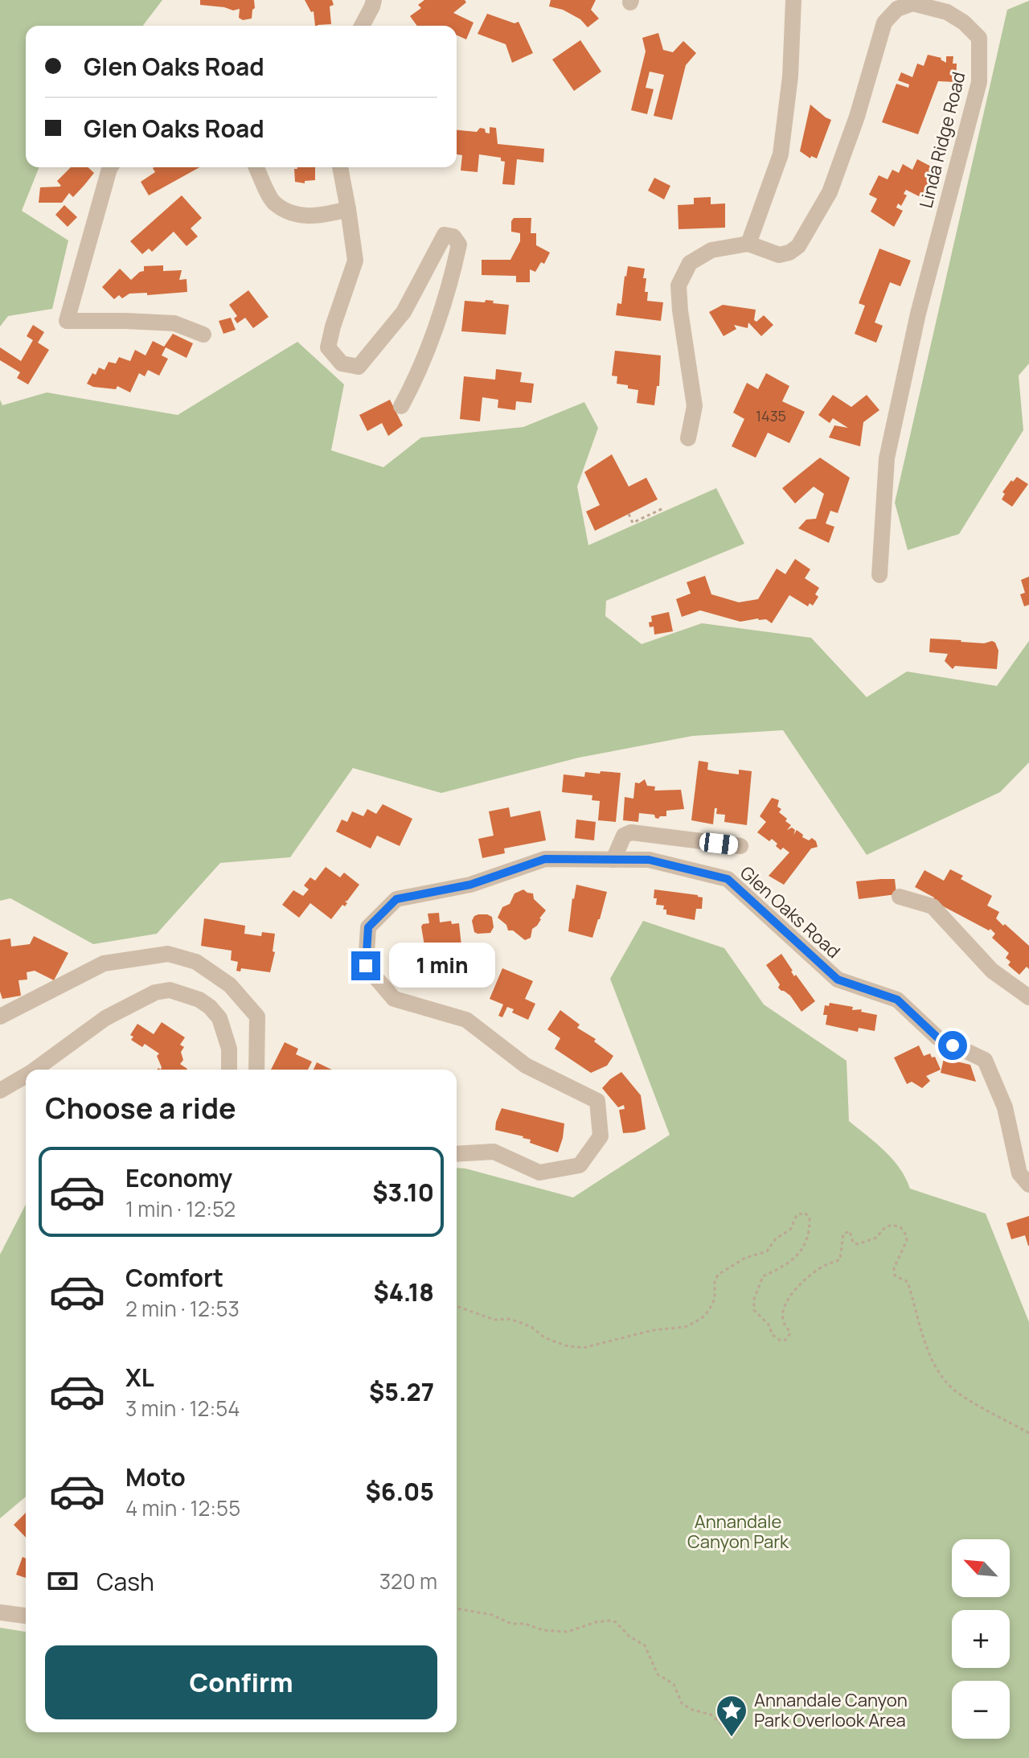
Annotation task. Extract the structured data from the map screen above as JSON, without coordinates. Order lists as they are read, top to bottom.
{
  "streets": {
    "street": ["Linda Ridge Road", "Glen Oaks Road"]
  },
  "parks": ["Annandale Canyon Park"],
  "places": {
    "place": ["Annandale Canyon Park Overlook Area"]
  },
  "house_numbers": ["1435"],
  "north": "top left",
  "page": {
    "banner": ["Glen Oaks Road", "Glen Oaks Road"],
    "bubble": "1 min",
    "heading": "Choose a ride",
    "list": [
      {
        "name": "Economy",
        "note": "1 min · 12:52",
        "value": "$3.10"
      },
      {
        "name": "Comfort",
        "note": "2 min · 12:53",
        "value": "$4.18"
      },
      {
        "name": "XL",
        "note": "3 min · 12:54",
        "value": "$5.27"
      },
      {
        "name": "Moto",
        "note": "4 min · 12:55",
        "value": "$6.05"
      }
    ],
    "map_buttons": ["+", "−"],
    "pay": ["Cash", "320 m"],
    "buttons": "Confirm"
  }
}
